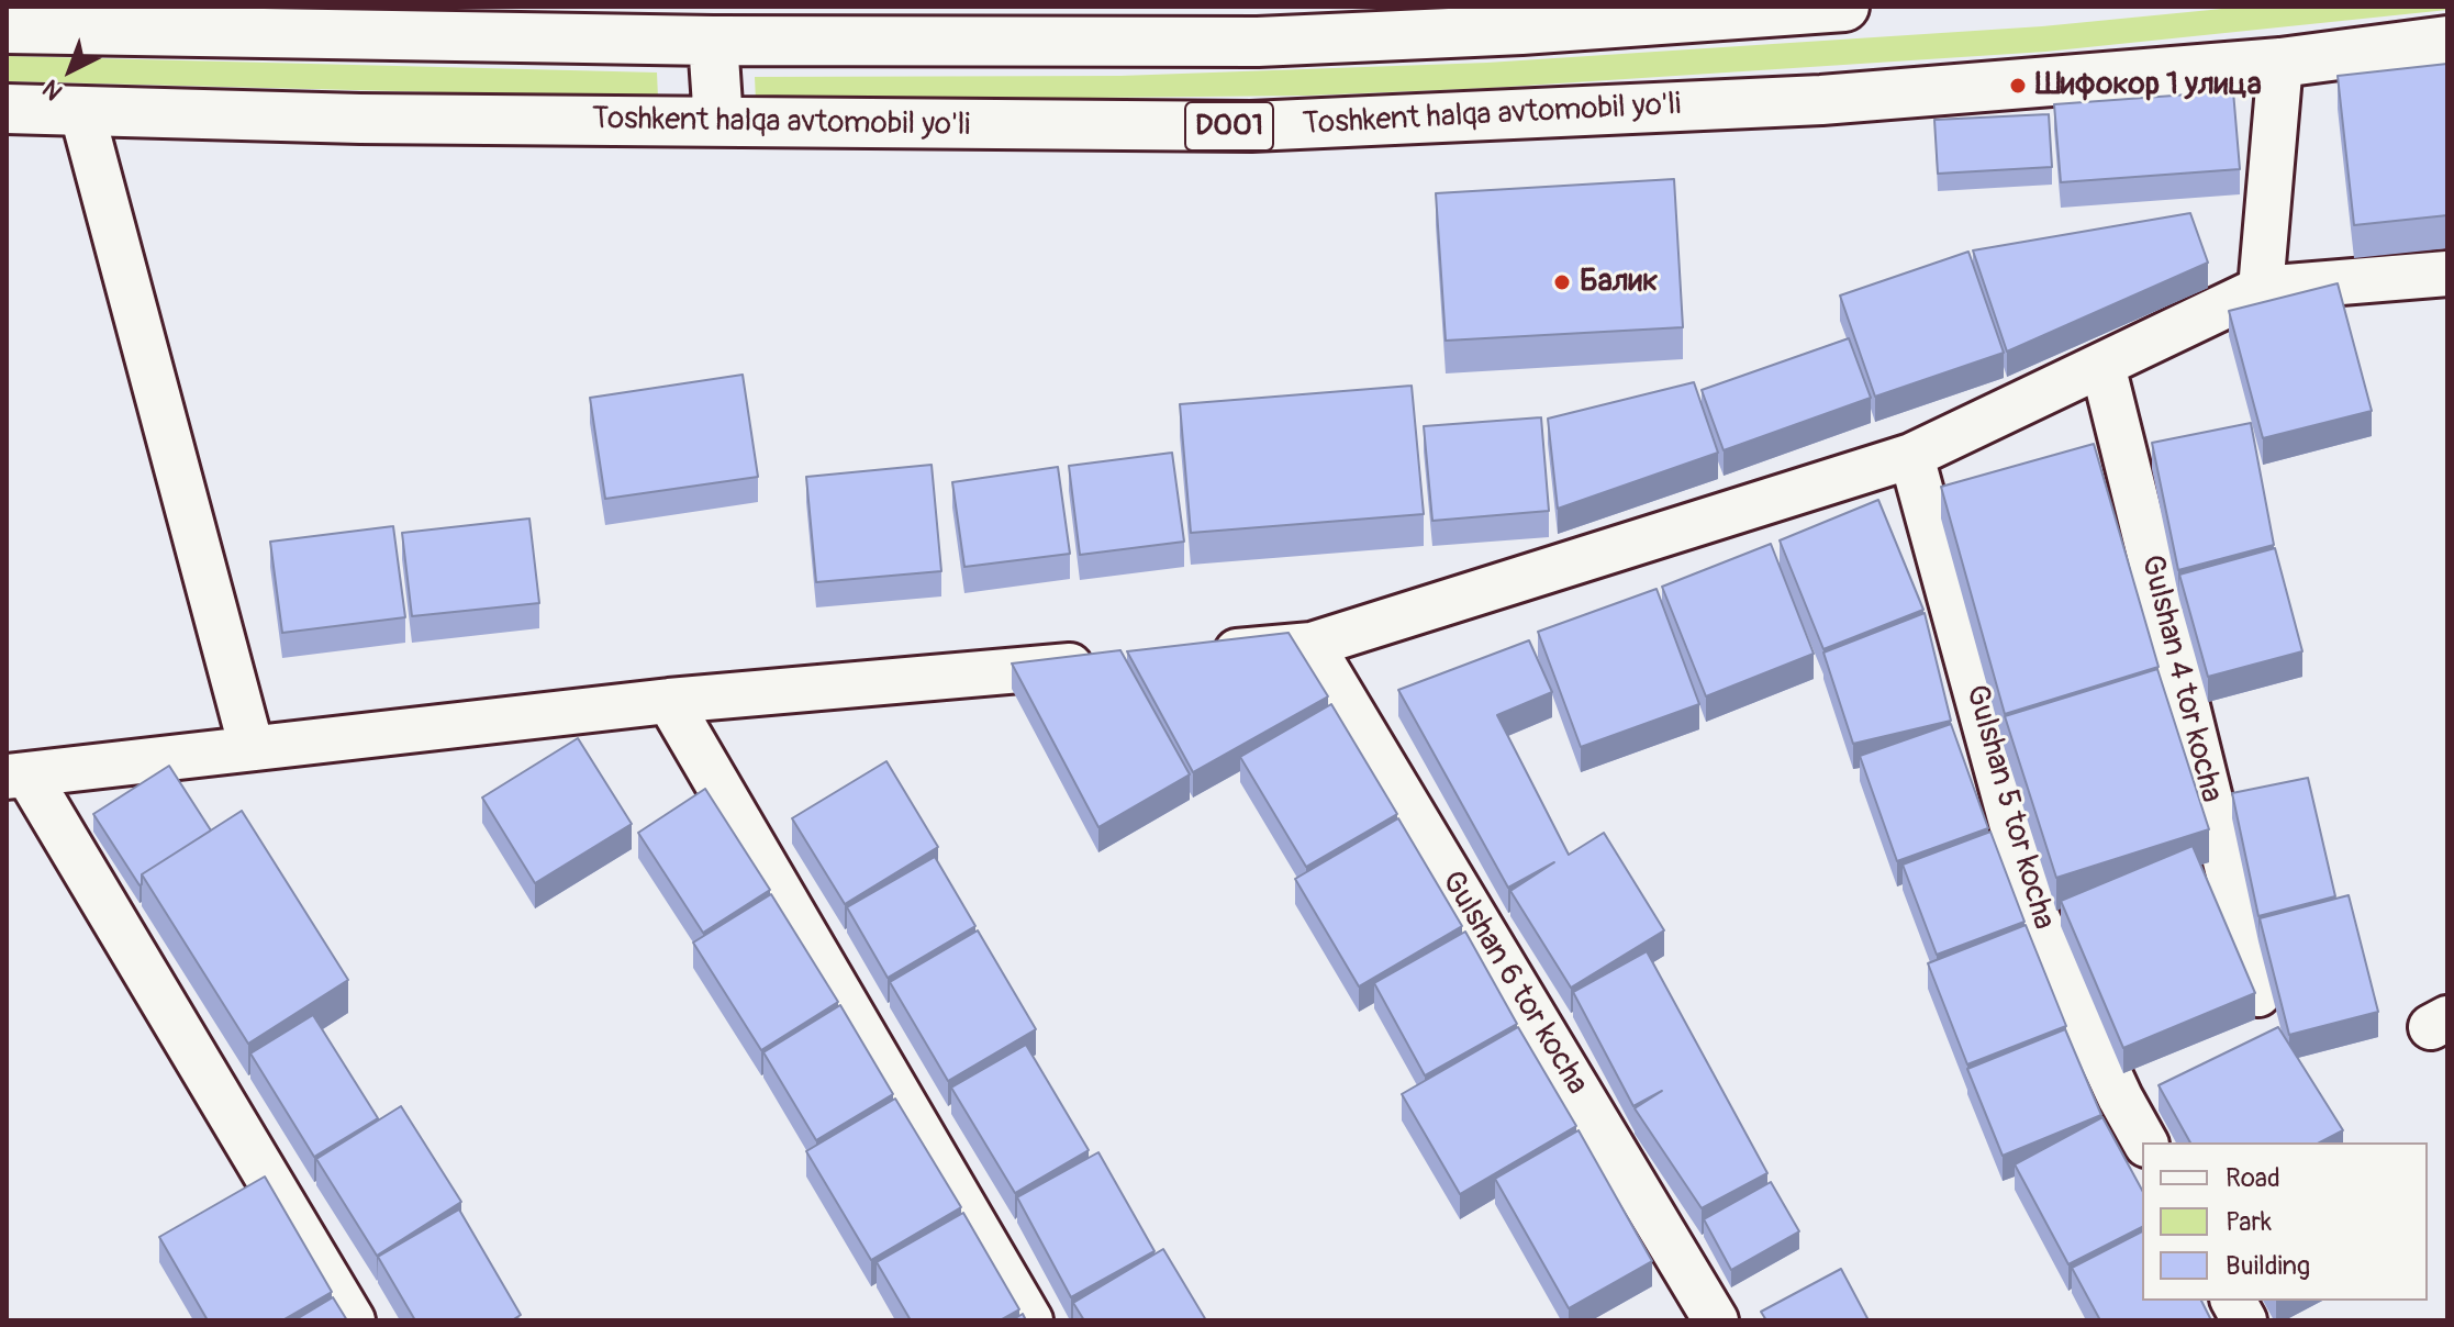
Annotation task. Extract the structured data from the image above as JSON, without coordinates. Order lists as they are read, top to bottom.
{
  "streets": {
    "highway": ["Toshkent halqa avtomobil yo'li", "D001"],
    "street": ["Gulshan 4 tor kocha", "Gulshan 5 tor kocha", "Gulshan 6 tor kocha"]
  },
  "places": ["Шифокор 1 улица", "Балик"],
  "legend": ["Road", "Park", "Building"],
  "north": "bottom left"
}
